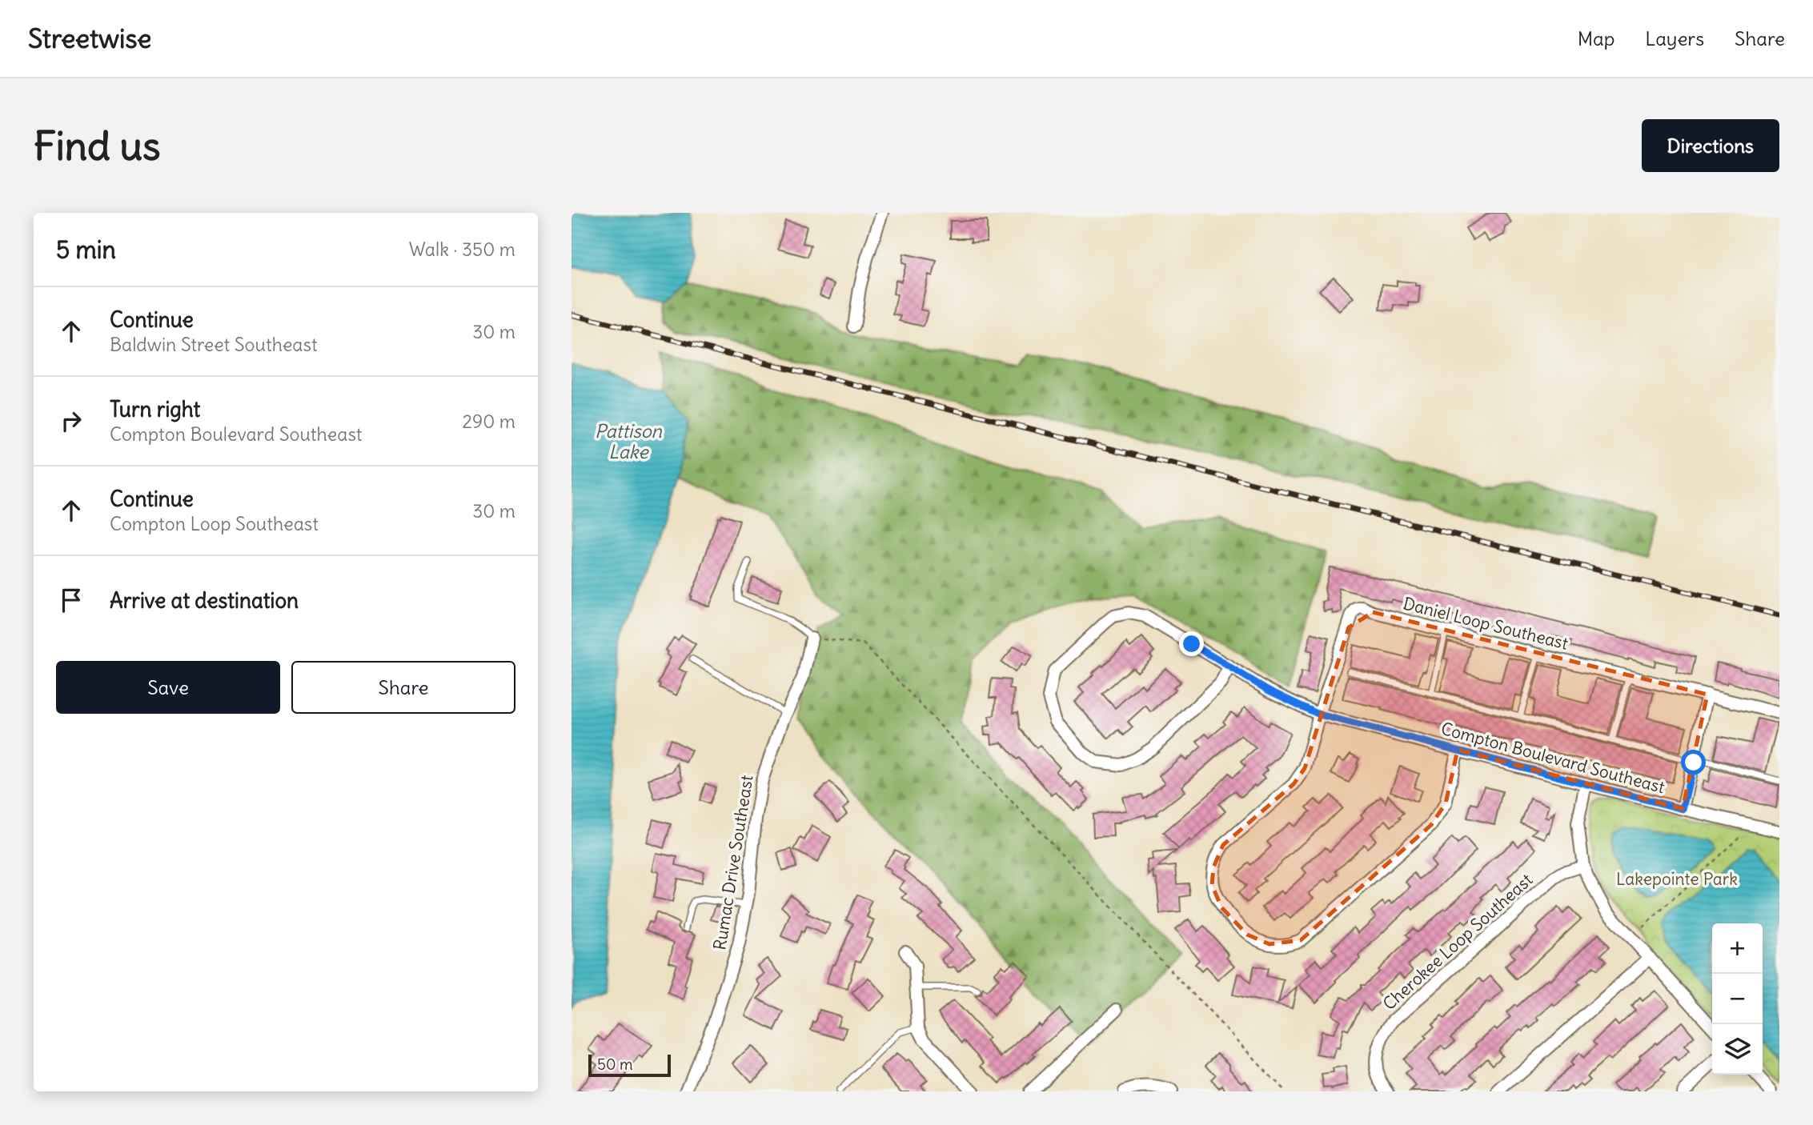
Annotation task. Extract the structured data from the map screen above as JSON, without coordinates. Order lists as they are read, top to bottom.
{
  "streets": {
    "street": [
      "Daniel Loop Southeast",
      "Compton Boulevard Southeast",
      "Rumac Drive Southeast",
      "Cherokee Loop Southeast"
    ]
  },
  "crossings": [
    ["Daniel Loop Southeast", "Compton Boulevard Southeast"]
  ],
  "water": ["Pattison Lake"],
  "parks": ["Lakepointe Park"],
  "scale_bar": "50 m",
  "page": {
    "header": "Streetwise",
    "nav": ["Map", "Layers", "Share"],
    "buttons": [
      "Directions",
      ["Save", "Share"]
    ],
    "title": "Find us",
    "heading": ["5 min", "Walk · 350 m"],
    "list": [
      ["Continue", "Baldwin Street Southeast", "30 m"],
      ["Turn right", "Compton Boulevard Southeast", "290 m"],
      ["Continue", "Compton Loop Southeast", "30 m"],
      "Arrive at destination"
    ],
    "map_buttons": ["+", "−"],
    "scale": "50 m"
  }
}
